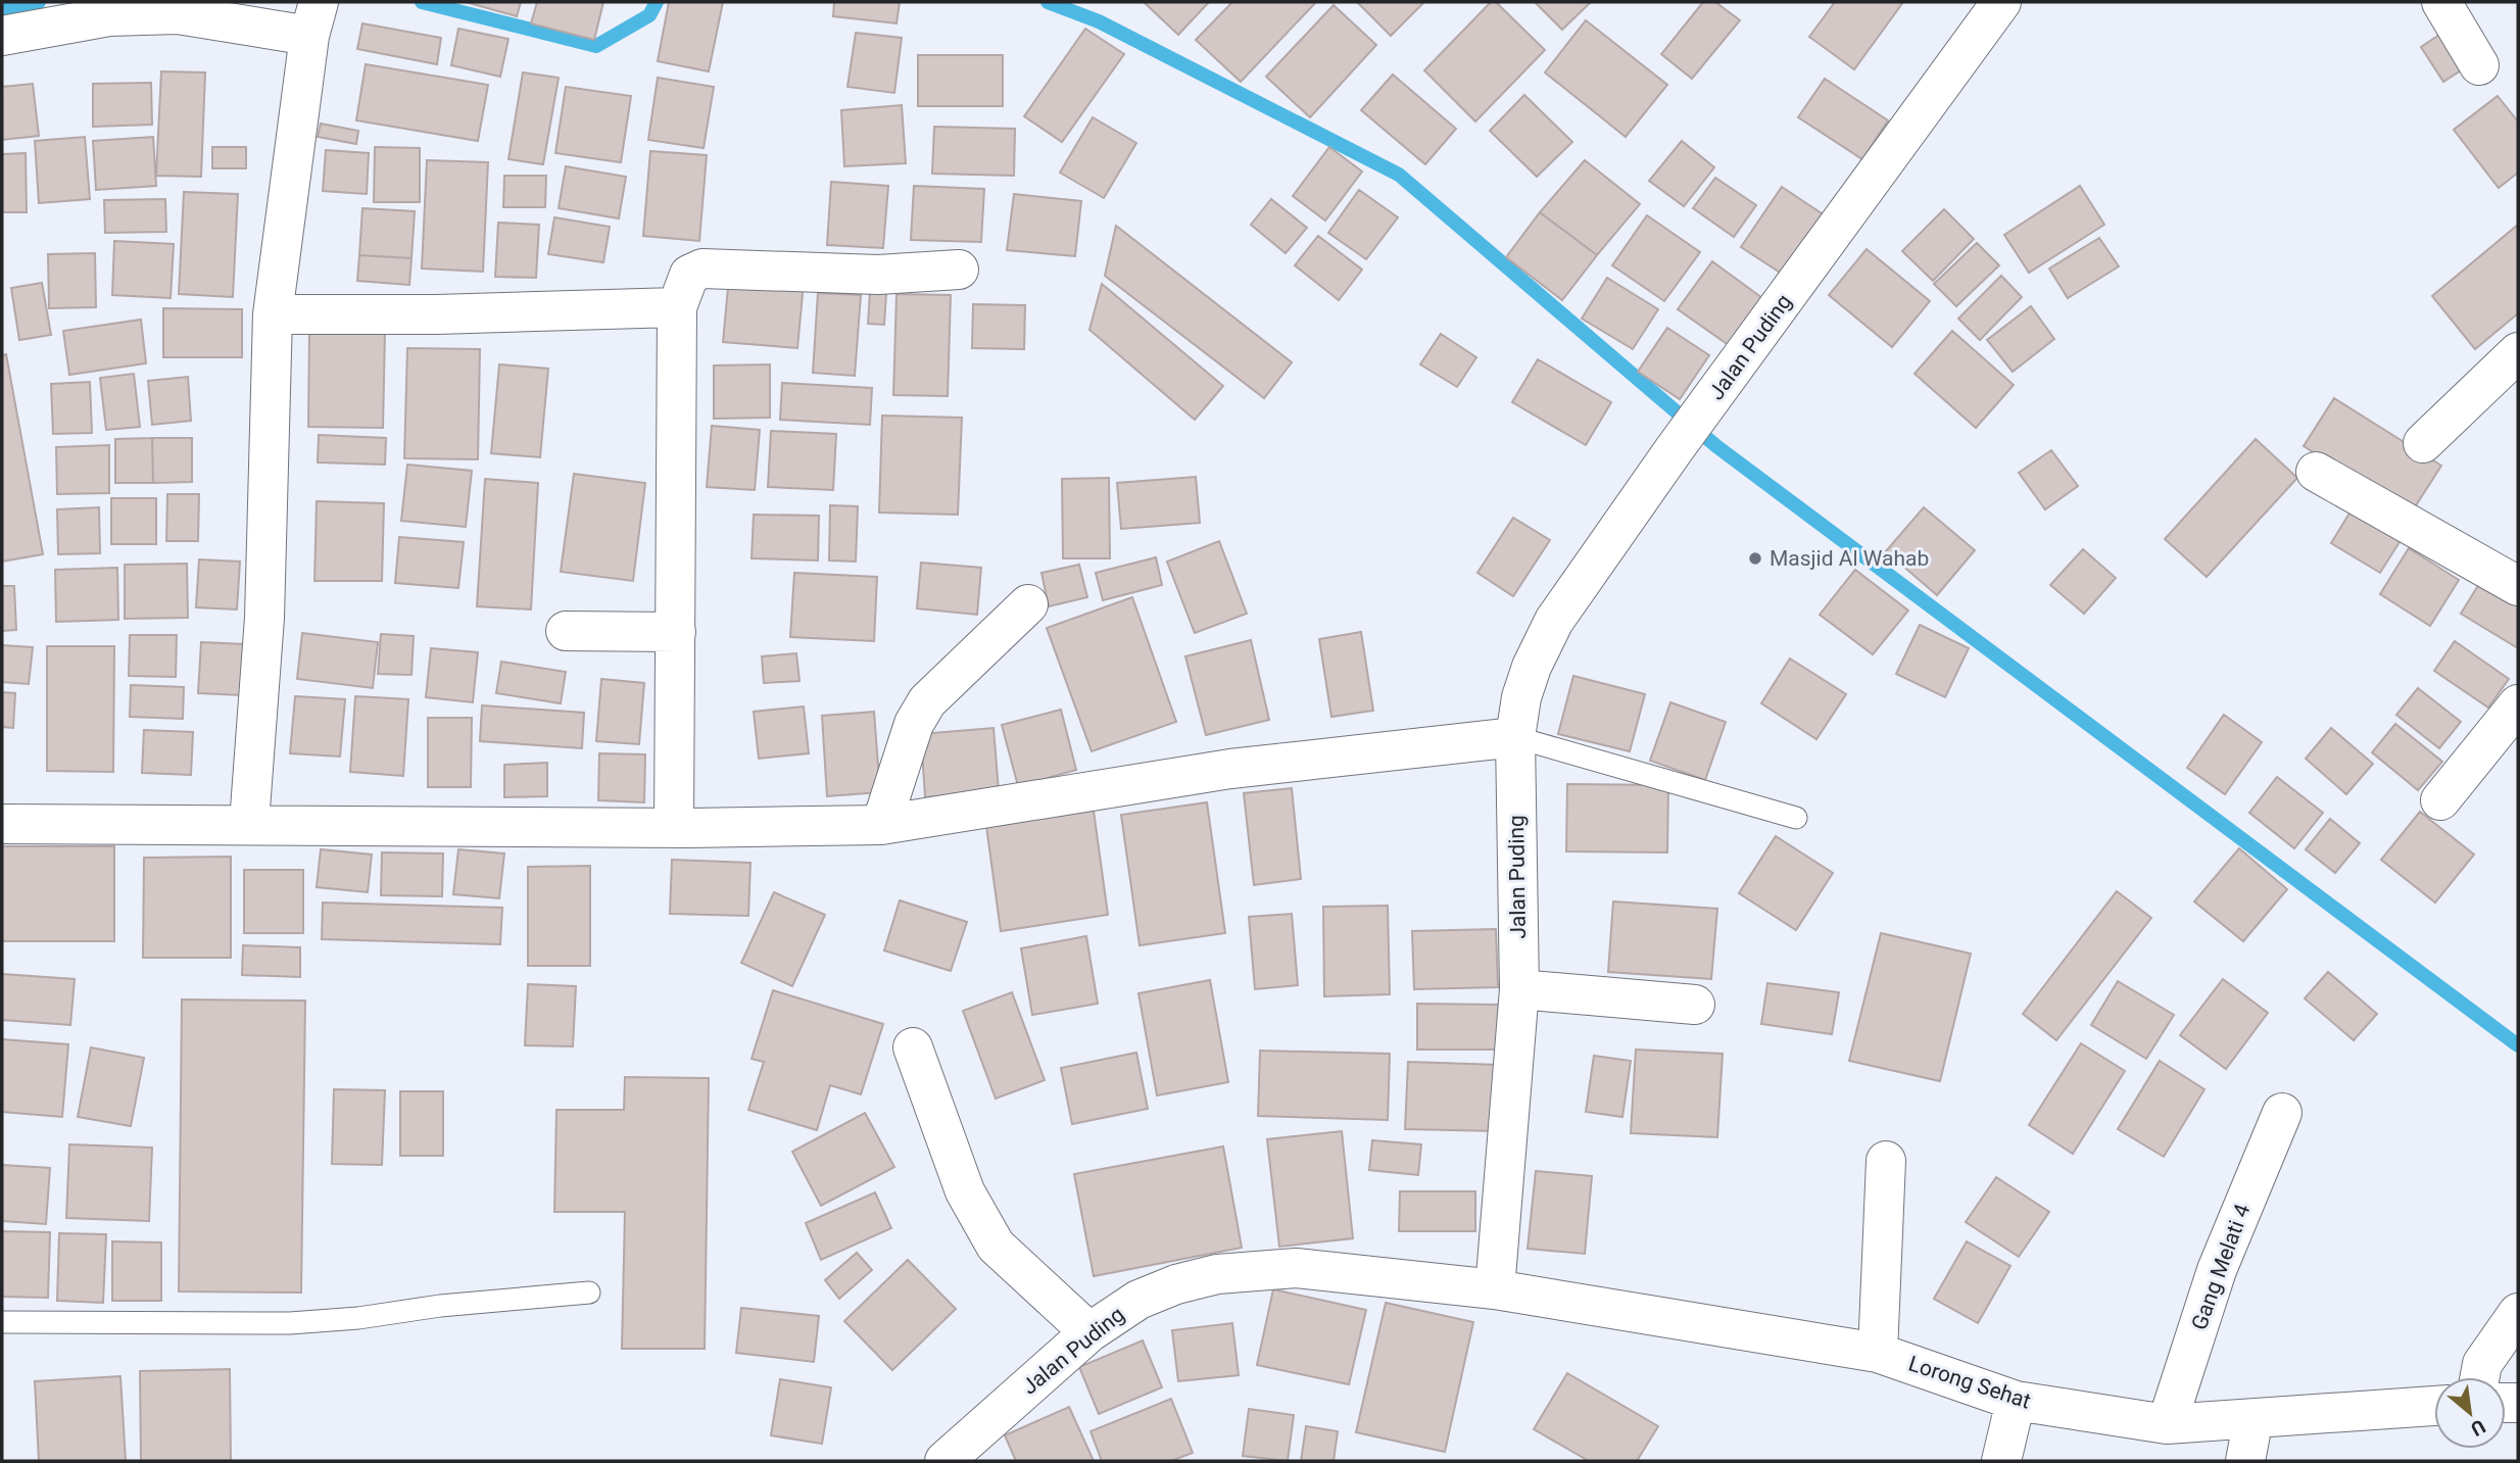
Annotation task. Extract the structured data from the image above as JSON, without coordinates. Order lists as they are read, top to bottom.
{
  "streets": {
    "street": ["Jalan Puding", "Gang Melati 4", "Lorong Sehat"]
  },
  "crossings": [
    ["Jalan Puding", "Lorong Sehat"],
    ["Gang Melati 4", "Lorong Sehat"]
  ],
  "places": ["Masjid Al Wahab"],
  "north": "bottom right"
}
